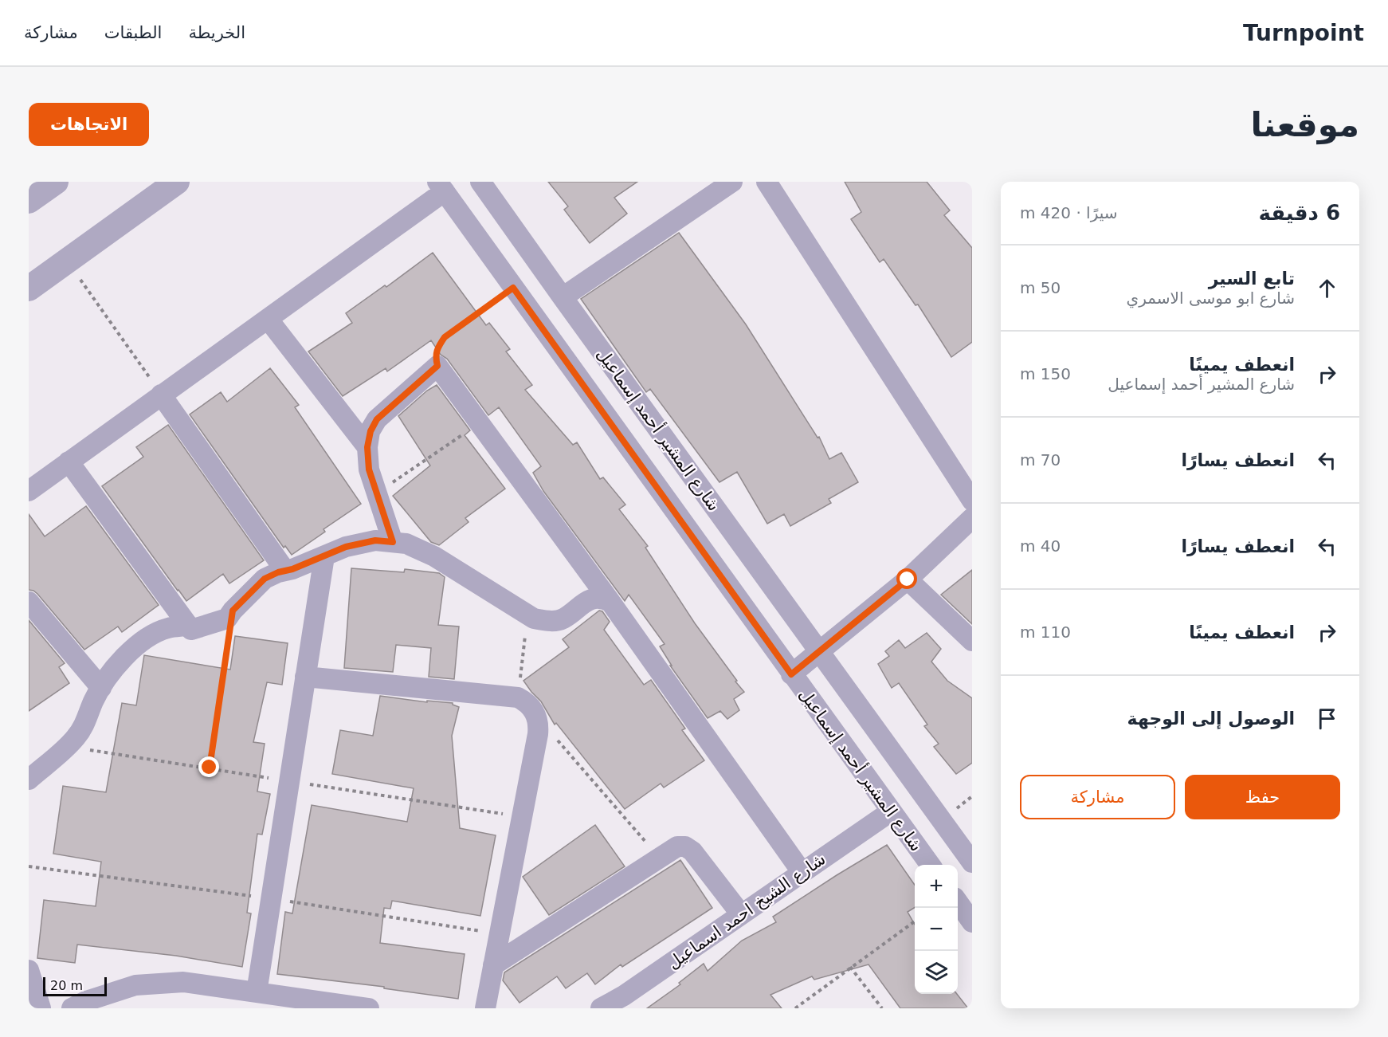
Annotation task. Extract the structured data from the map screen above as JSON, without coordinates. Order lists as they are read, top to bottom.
{
  "streets": {
    "street": ["شارع المشير أحمد إسماعيل", "شارع الشيخ احمد اسماعيل"]
  },
  "crossings": [
    ["شارع المشير أحمد إسماعيل", "شارع الشيخ احمد اسماعيل"]
  ],
  "scale_bar": "20 m",
  "page": {
    "header": "Turnpoint",
    "nav": ["الخريطة", "الطبقات", "مشاركة"],
    "buttons": [
      "الاتجاهات",
      ["حفظ", "مشاركة"]
    ],
    "title": "موقعنا",
    "heading": ["6 دقيقة", "سيرًا · 420 m"],
    "list": [
      ["تابع السير", "شارع ابو موسى الاسمري", "50 m"],
      ["انعطف يمينًا", "شارع المشير أحمد إسماعيل", "150 m"],
      ["انعطف يسارًا", "70 m"],
      ["انعطف يسارًا", "40 m"],
      ["انعطف يمينًا", "110 m"],
      "الوصول إلى الوجهة"
    ],
    "map_buttons": ["+", "−"],
    "scale": "20 m"
  }
}
